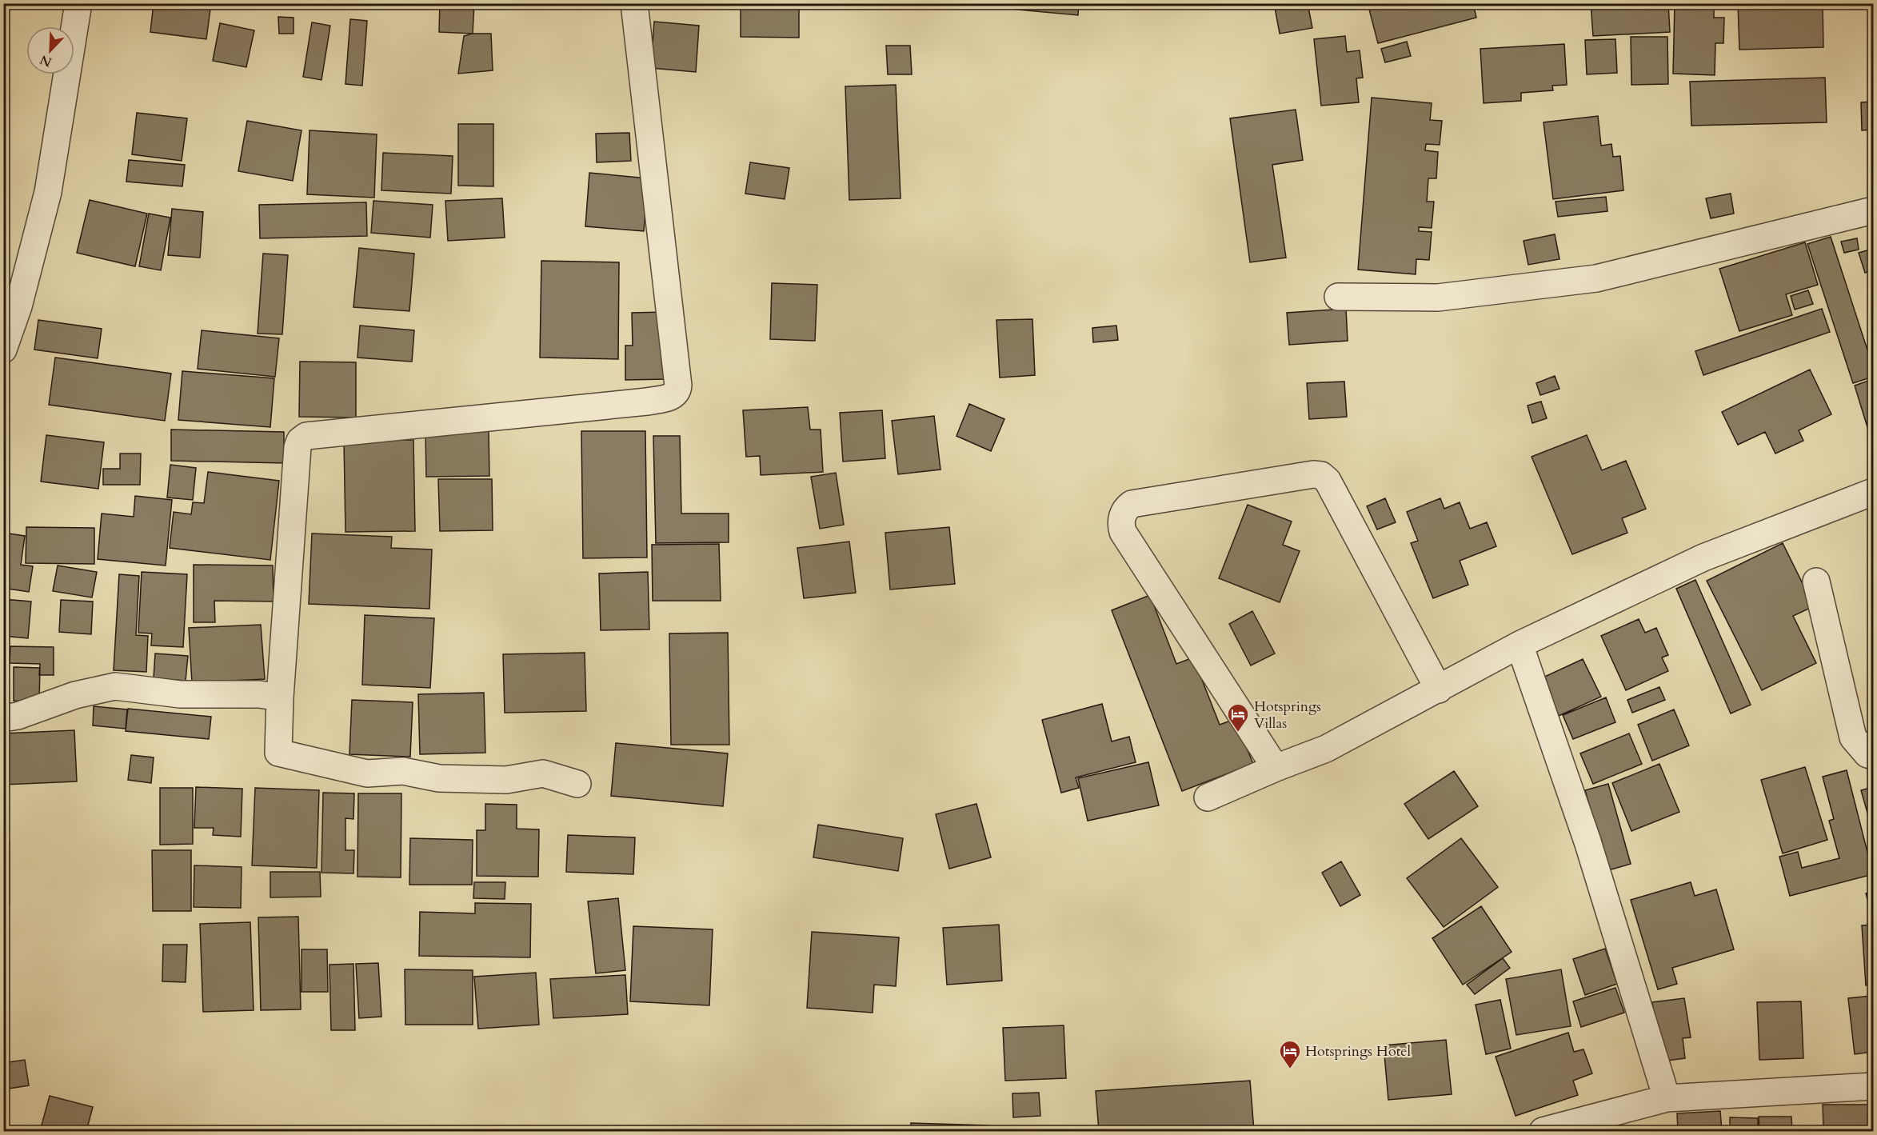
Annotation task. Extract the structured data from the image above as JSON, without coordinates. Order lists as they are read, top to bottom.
{
  "places": {
    "hotel": ["Hotsprings Villas", "Hotsprings Hotel"]
  },
  "north": "bottom left"
}
